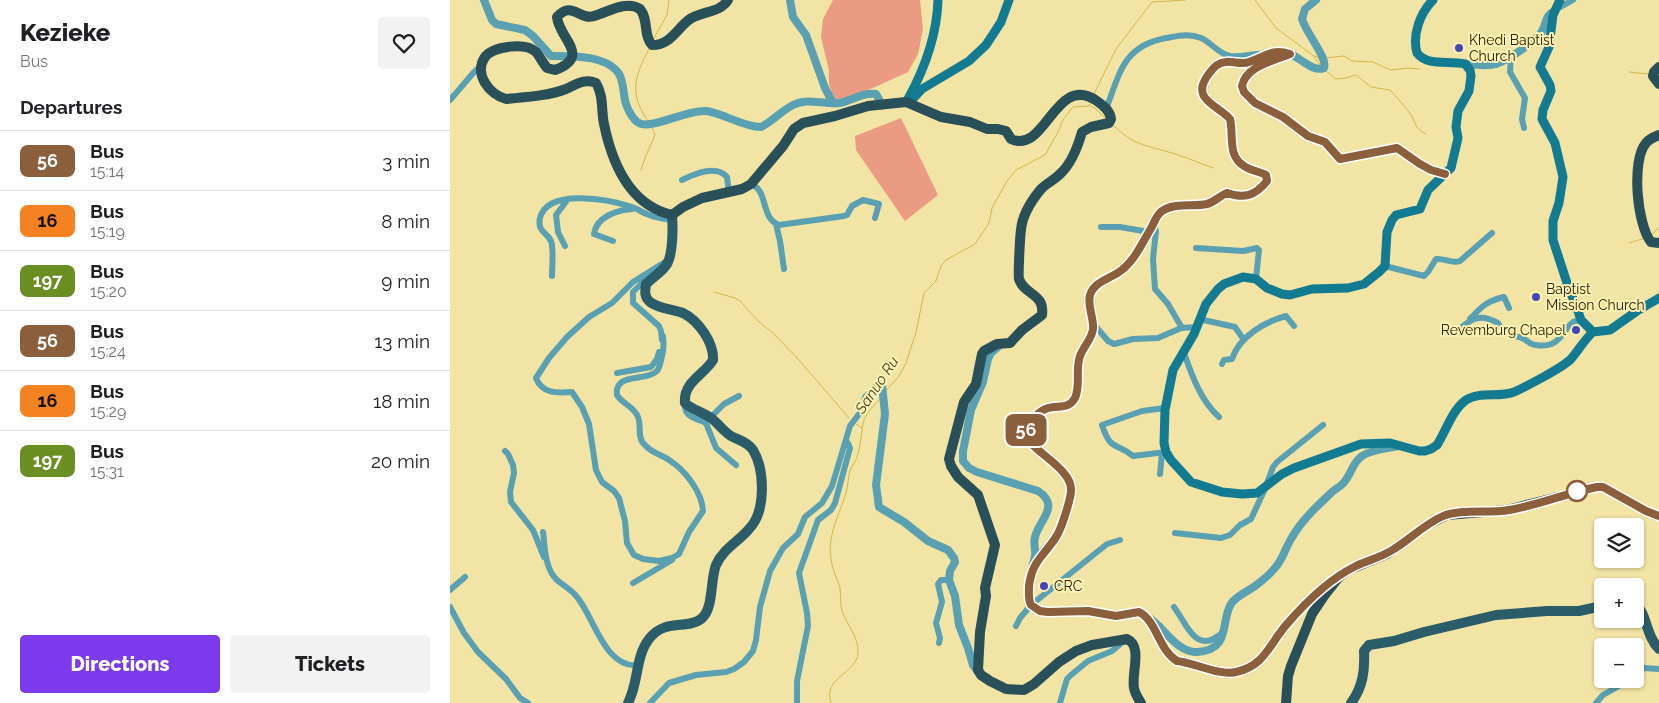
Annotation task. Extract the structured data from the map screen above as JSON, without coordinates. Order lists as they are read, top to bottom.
{
  "water": ["Sanuo Ru"],
  "places": [
    "Khedi Baptist Church",
    "Baptist Mission Church",
    "Revemburg Chapel",
    "CRC"
  ],
  "lines": ["bus line 56"],
  "page": {
    "heading": [
      ["Kezieke", "Bus"],
      "Departures"
    ],
    "on_map": "56",
    "list": [
      {
        "mark": "56",
        "name": "Bus",
        "note": "15:14",
        "value": "3 min"
      },
      {
        "mark": "16",
        "name": "Bus",
        "note": "15:19",
        "value": "8 min"
      },
      {
        "mark": "197",
        "name": "Bus",
        "note": "15:20",
        "value": "9 min"
      },
      {
        "mark": "56",
        "name": "Bus",
        "note": "15:24",
        "value": "13 min"
      },
      {
        "mark": "16",
        "name": "Bus",
        "note": "15:29",
        "value": "18 min"
      },
      {
        "mark": "197",
        "name": "Bus",
        "note": "15:31",
        "value": "20 min"
      }
    ],
    "map_buttons": ["+", "−"],
    "buttons": ["Directions", "Tickets"]
  }
}
